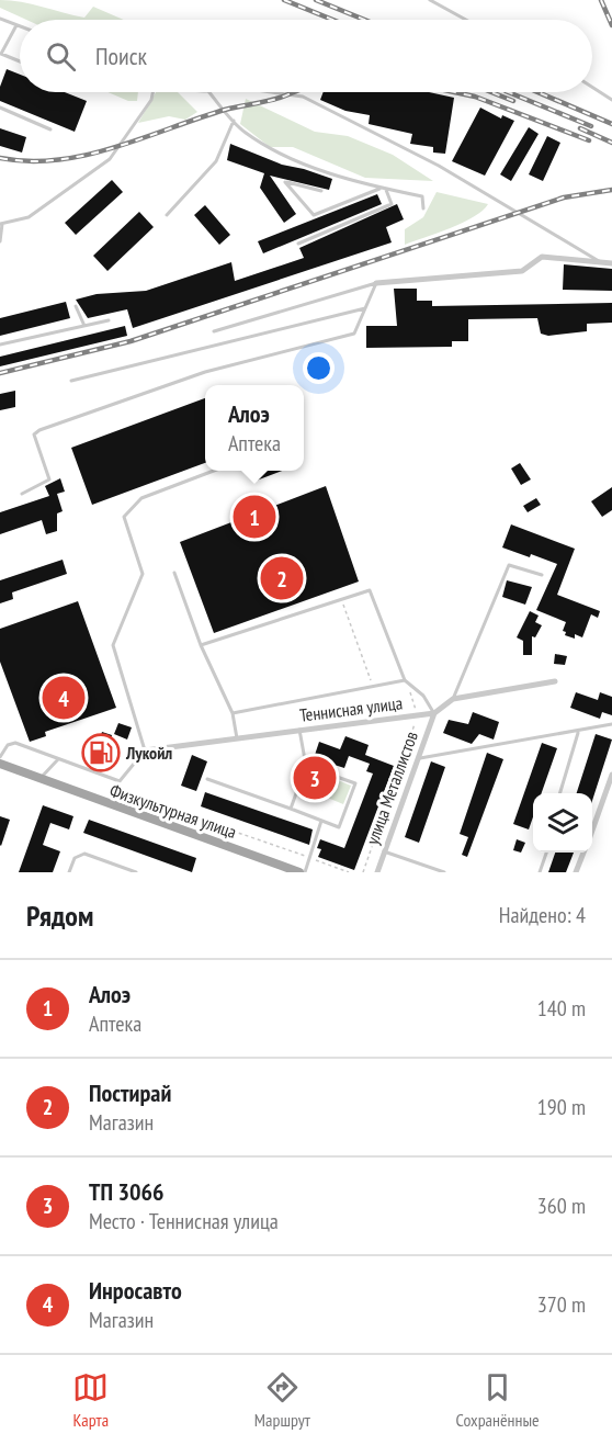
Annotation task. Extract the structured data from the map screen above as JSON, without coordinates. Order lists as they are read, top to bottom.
{
  "streets": {
    "main road": ["Физкультурная улица"],
    "street": ["Теннисная улица", "улица Металлистов"]
  },
  "crossings": [
    ["Теннисная улица", "улица Металлистов"]
  ],
  "places": {
    "fuel station": ["Лукойл"]
  },
  "page": {
    "search": "Поиск",
    "popup": ["Алоэ", "Аптека"],
    "pins": [
      "1",
      "2",
      "4",
      "3"
    ],
    "heading": ["Рядом", "Найдено: 4"],
    "list": [
      {
        "mark": "1",
        "name": "Алоэ",
        "note": "Аптека",
        "value": "140 m"
      },
      {
        "mark": "2",
        "name": "Постирай",
        "note": "Магазин",
        "value": "190 m"
      },
      {
        "mark": "3",
        "name": "ТП 3066",
        "note": "Место · Теннисная улица",
        "value": "360 m"
      },
      {
        "mark": "4",
        "name": "Инросавто",
        "note": "Магазин",
        "value": "370 m"
      }
    ],
    "nav": ["Карта", "Маршрут", "Сохранённые"]
  }
}
